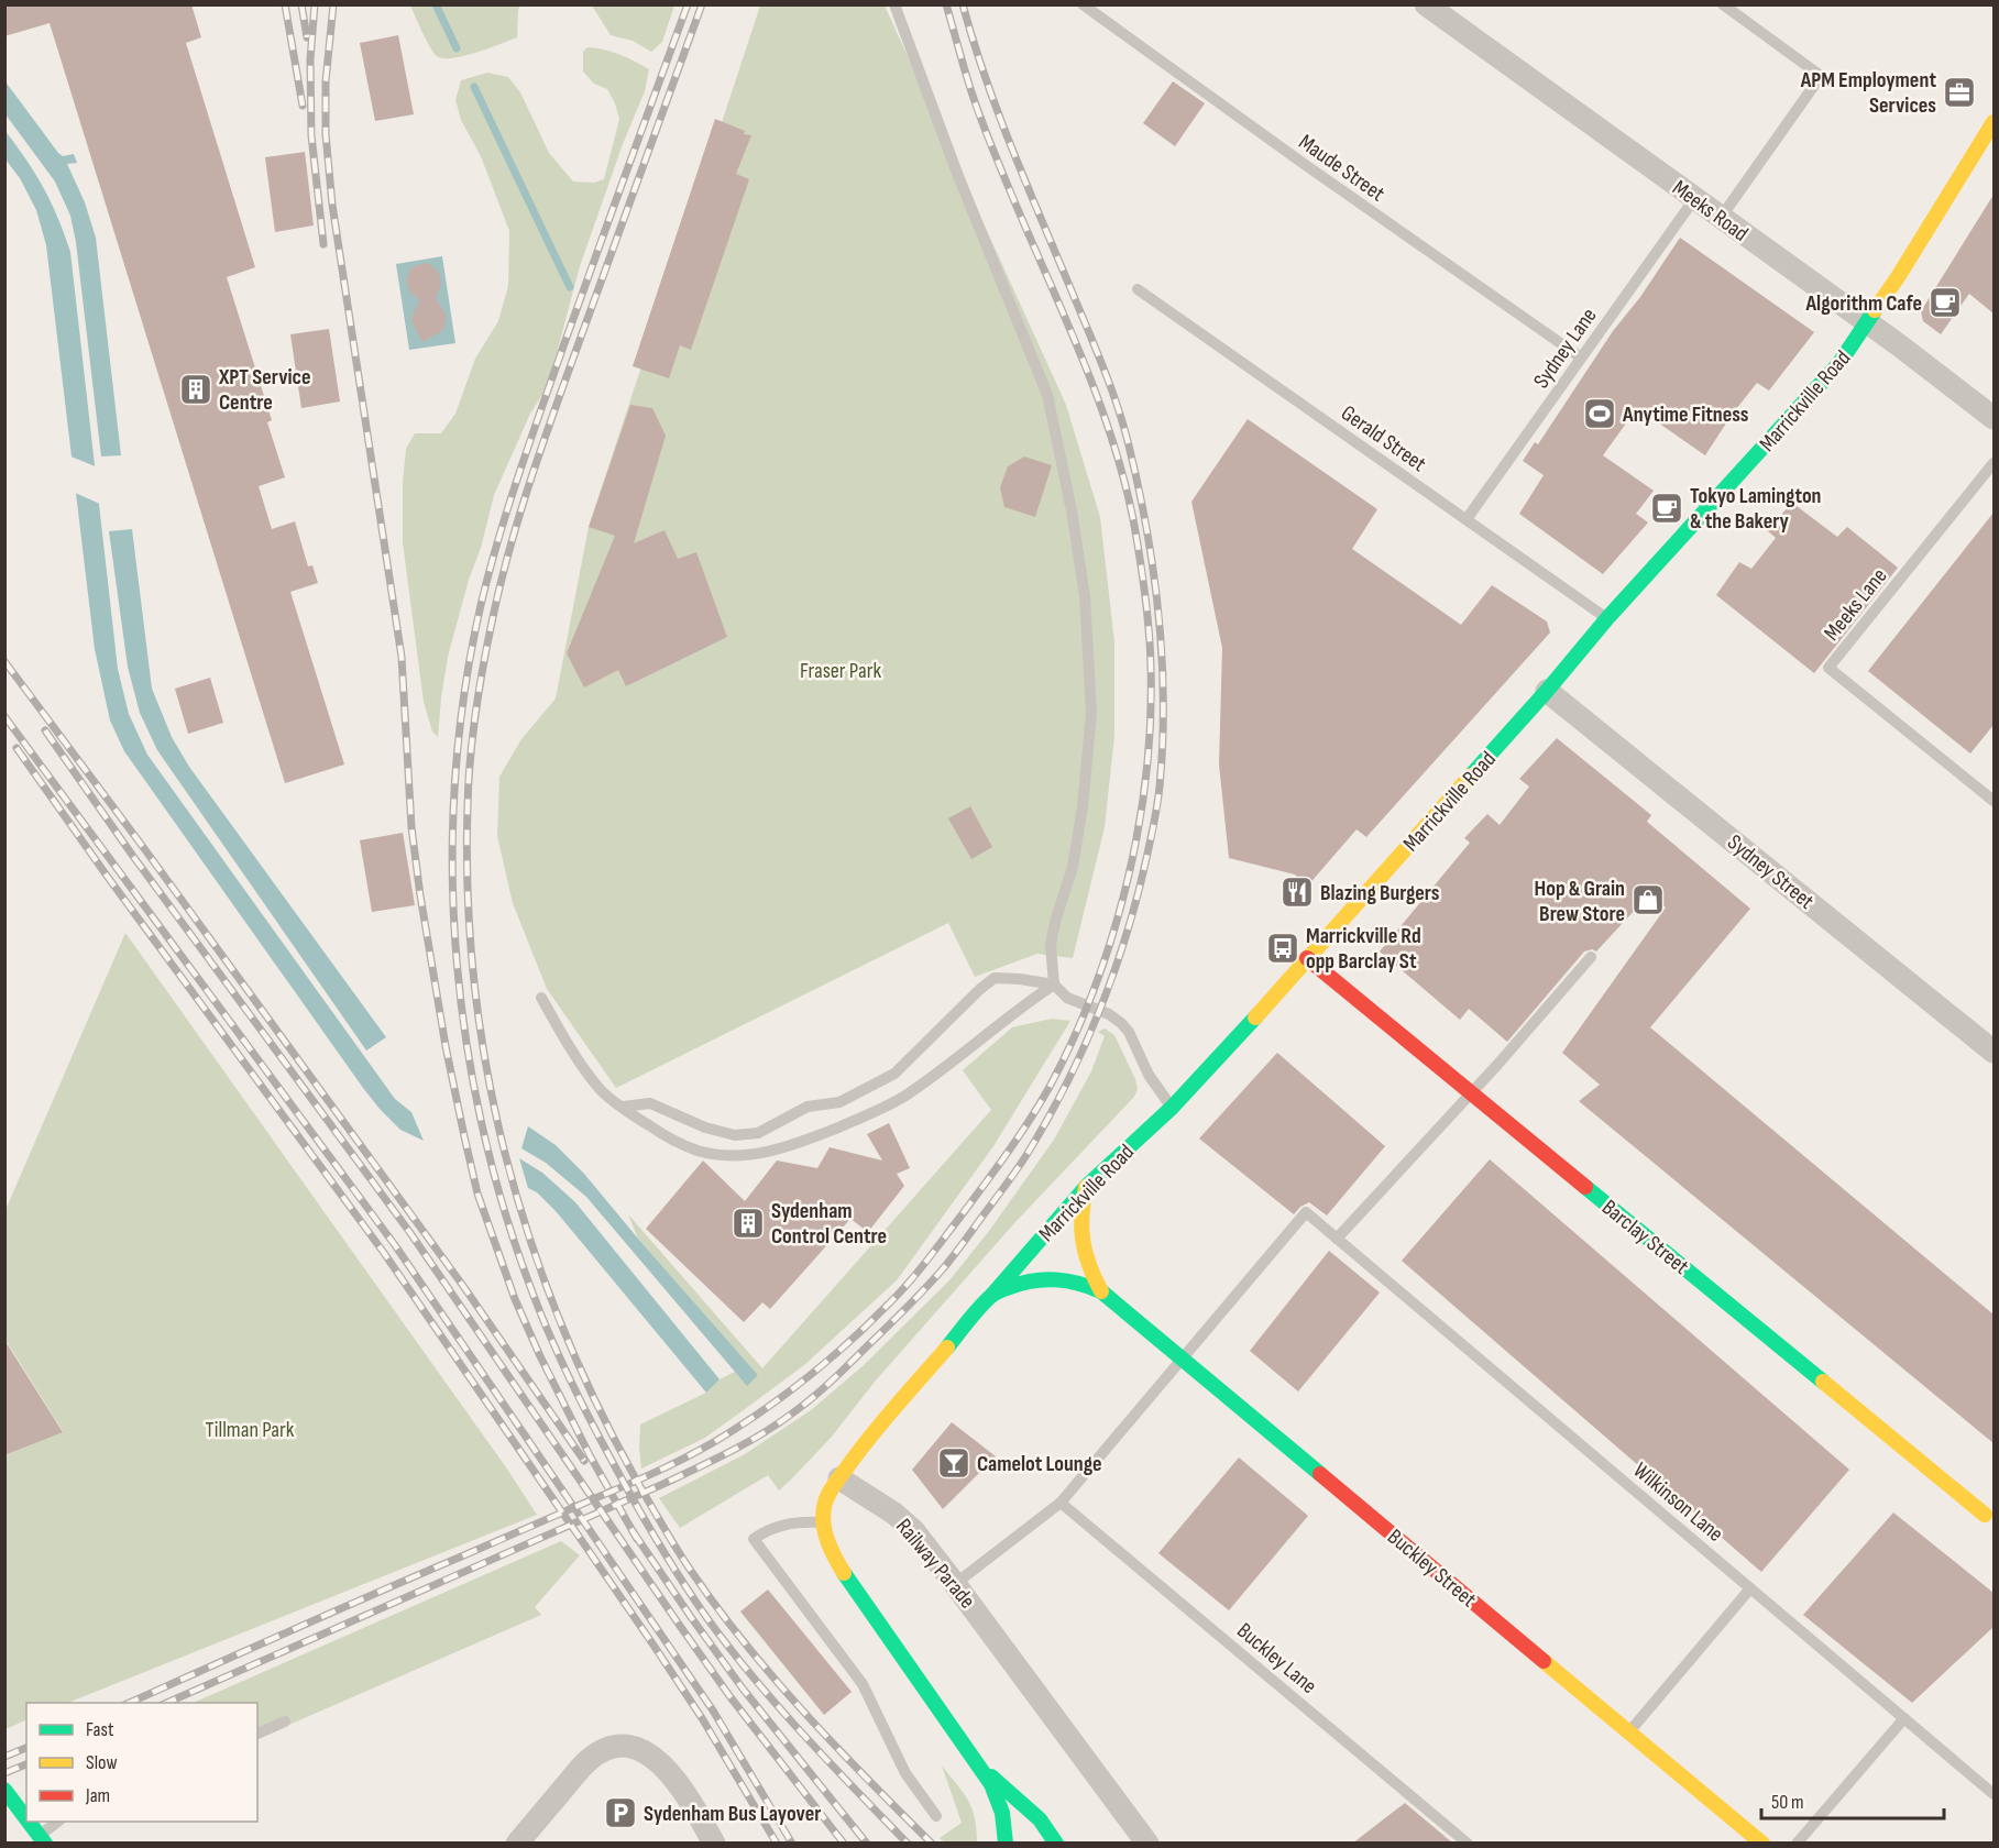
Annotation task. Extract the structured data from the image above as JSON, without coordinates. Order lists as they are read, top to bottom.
{
  "streets": {
    "main road": ["Marrickville Road", "Barclay Street", "Buckley Street"],
    "street": ["Meeks Road", "Sydney Street", "Railway Parade"],
    "lane": [
      "Maude Street",
      "Sydney Lane",
      "Gerald Street",
      "Meeks Lane",
      "Wilkinson Lane",
      "Buckley Lane"
    ]
  },
  "crossings": [
    ["Maude Street", "Sydney Lane"],
    ["Meeks Road", "Sydney Lane"],
    ["Meeks Road", "Marrickville Road"],
    ["Sydney Lane", "Gerald Street"],
    ["Marrickville Road", "Gerald Street"],
    ["Marrickville Road", "Sydney Street"],
    ["Marrickville Road", "Barclay Street"],
    ["Marrickville Road", "Railway Parade"],
    ["Marrickville Road", "Buckley Street"],
    ["Wilkinson Lane", "Buckley Street"]
  ],
  "parks": ["Fraser Park", "Tillman Park"],
  "places": {
    "office": ["APM Employment Services"],
    "cafe": ["Algorithm Cafe", "Tokyo Lamington & the Bakery"],
    "building": ["XPT Service Centre", "Sydenham Control Centre"],
    "sports": ["Anytime Fitness"],
    "restaurant": ["Blazing Burgers"],
    "shop": ["Hop & Grain Brew Store"],
    "bus stop": ["Marrickville Rd opp Barclay St"],
    "bar": ["Camelot Lounge"],
    "parking": ["Sydenham Bus Layover"]
  },
  "legend": ["Fast", "Slow", "Jam"],
  "scale_bar": "50 m"
}
